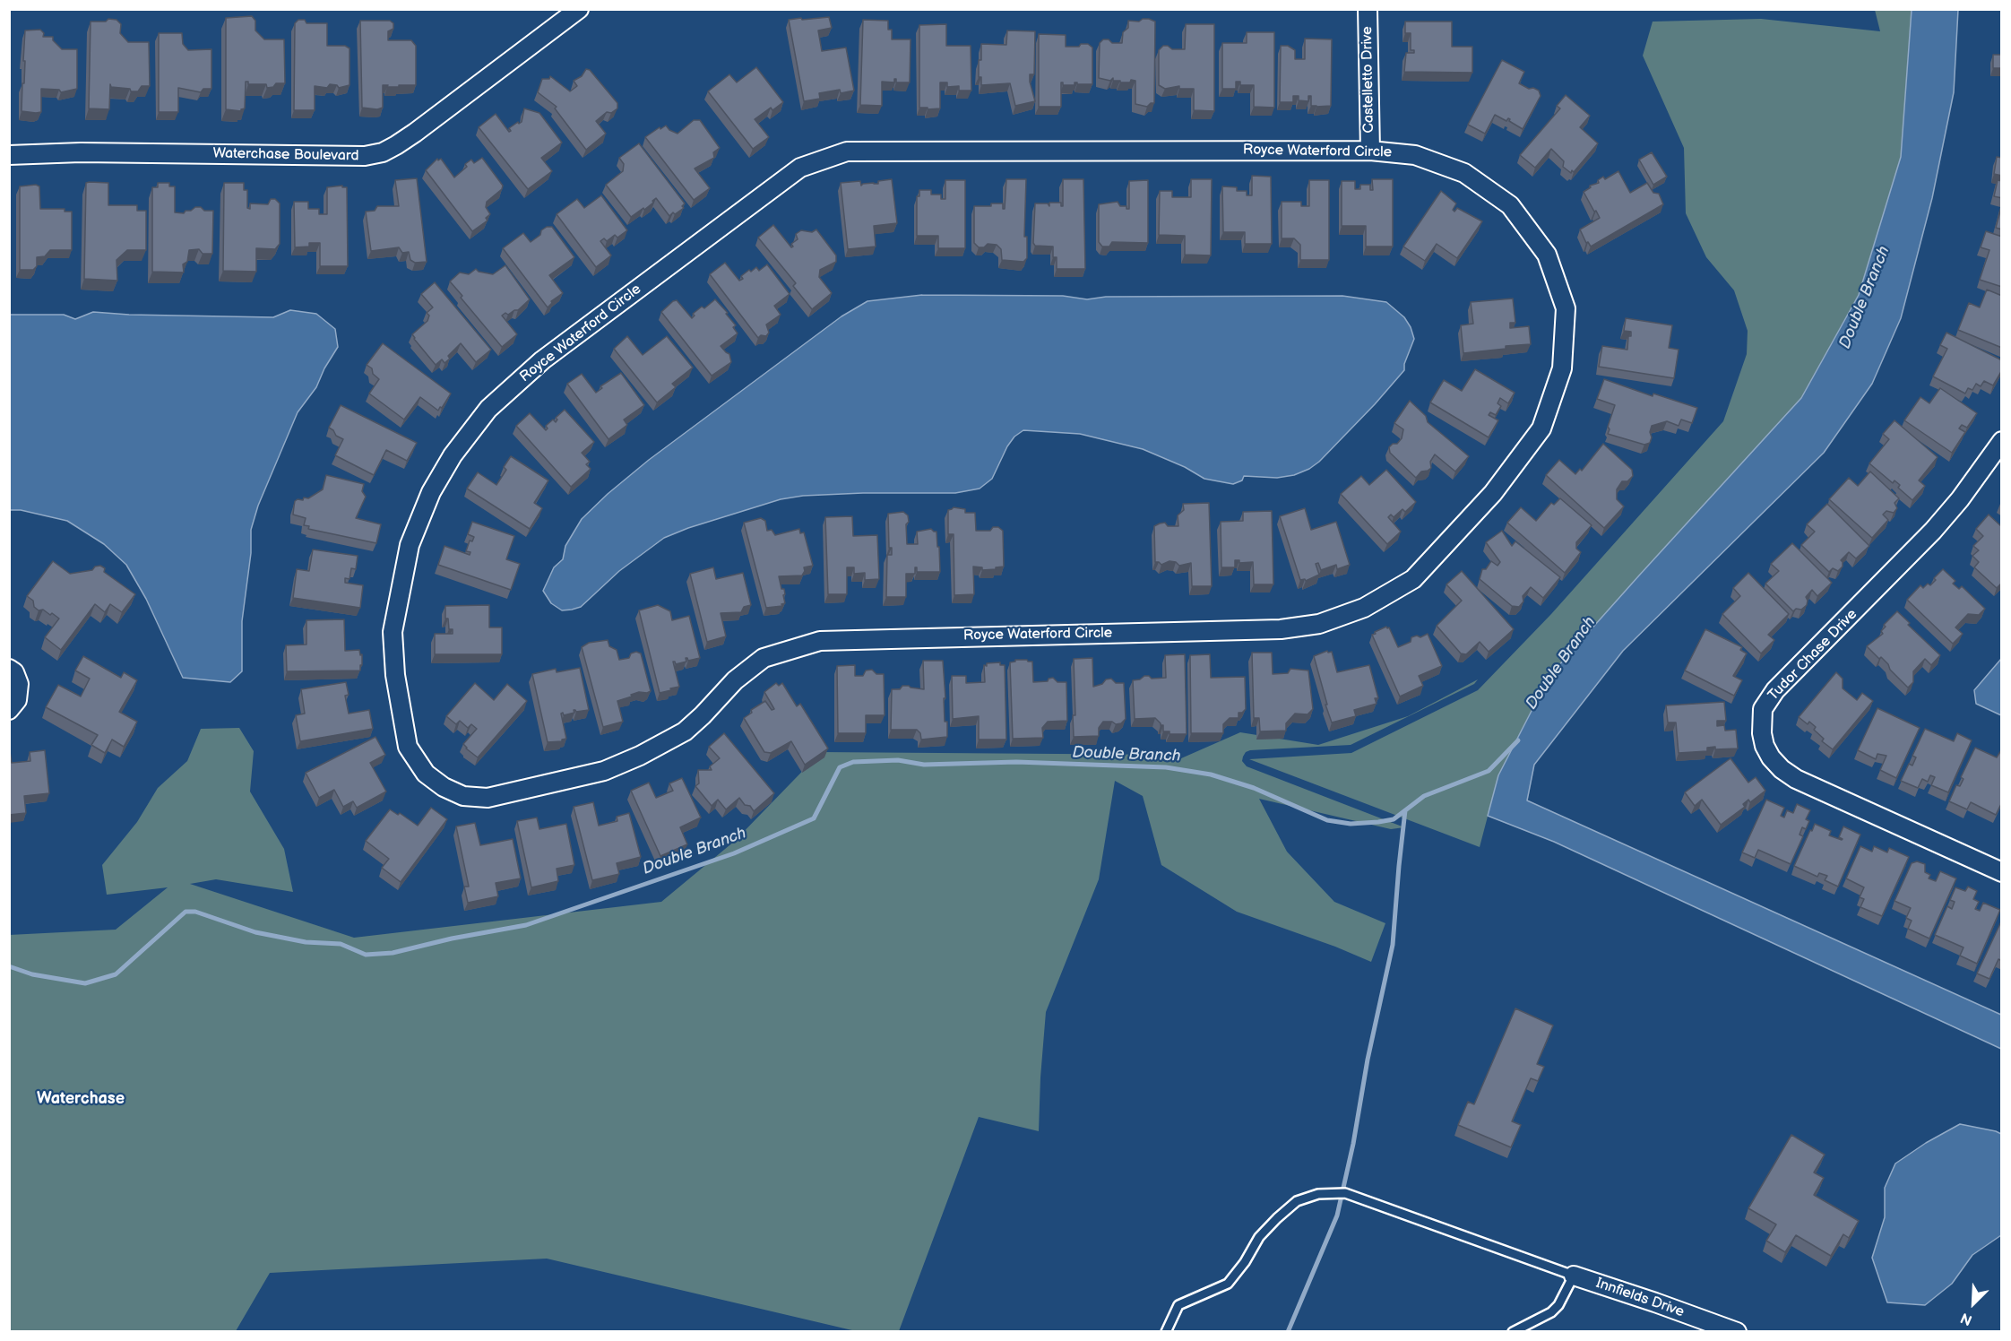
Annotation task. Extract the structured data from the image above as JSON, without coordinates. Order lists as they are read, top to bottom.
{
  "streets": {
    "street": [
      "Castelletto Drive",
      "Royce Waterford Circle",
      "Waterchase Boulevard",
      "Tudor Chase Drive",
      "Innfields Drive"
    ]
  },
  "crossings": [
    ["Castelletto Drive", "Royce Waterford Circle"]
  ],
  "districts": ["Waterchase"],
  "water": ["Double Branch"],
  "north": "bottom left"
}
